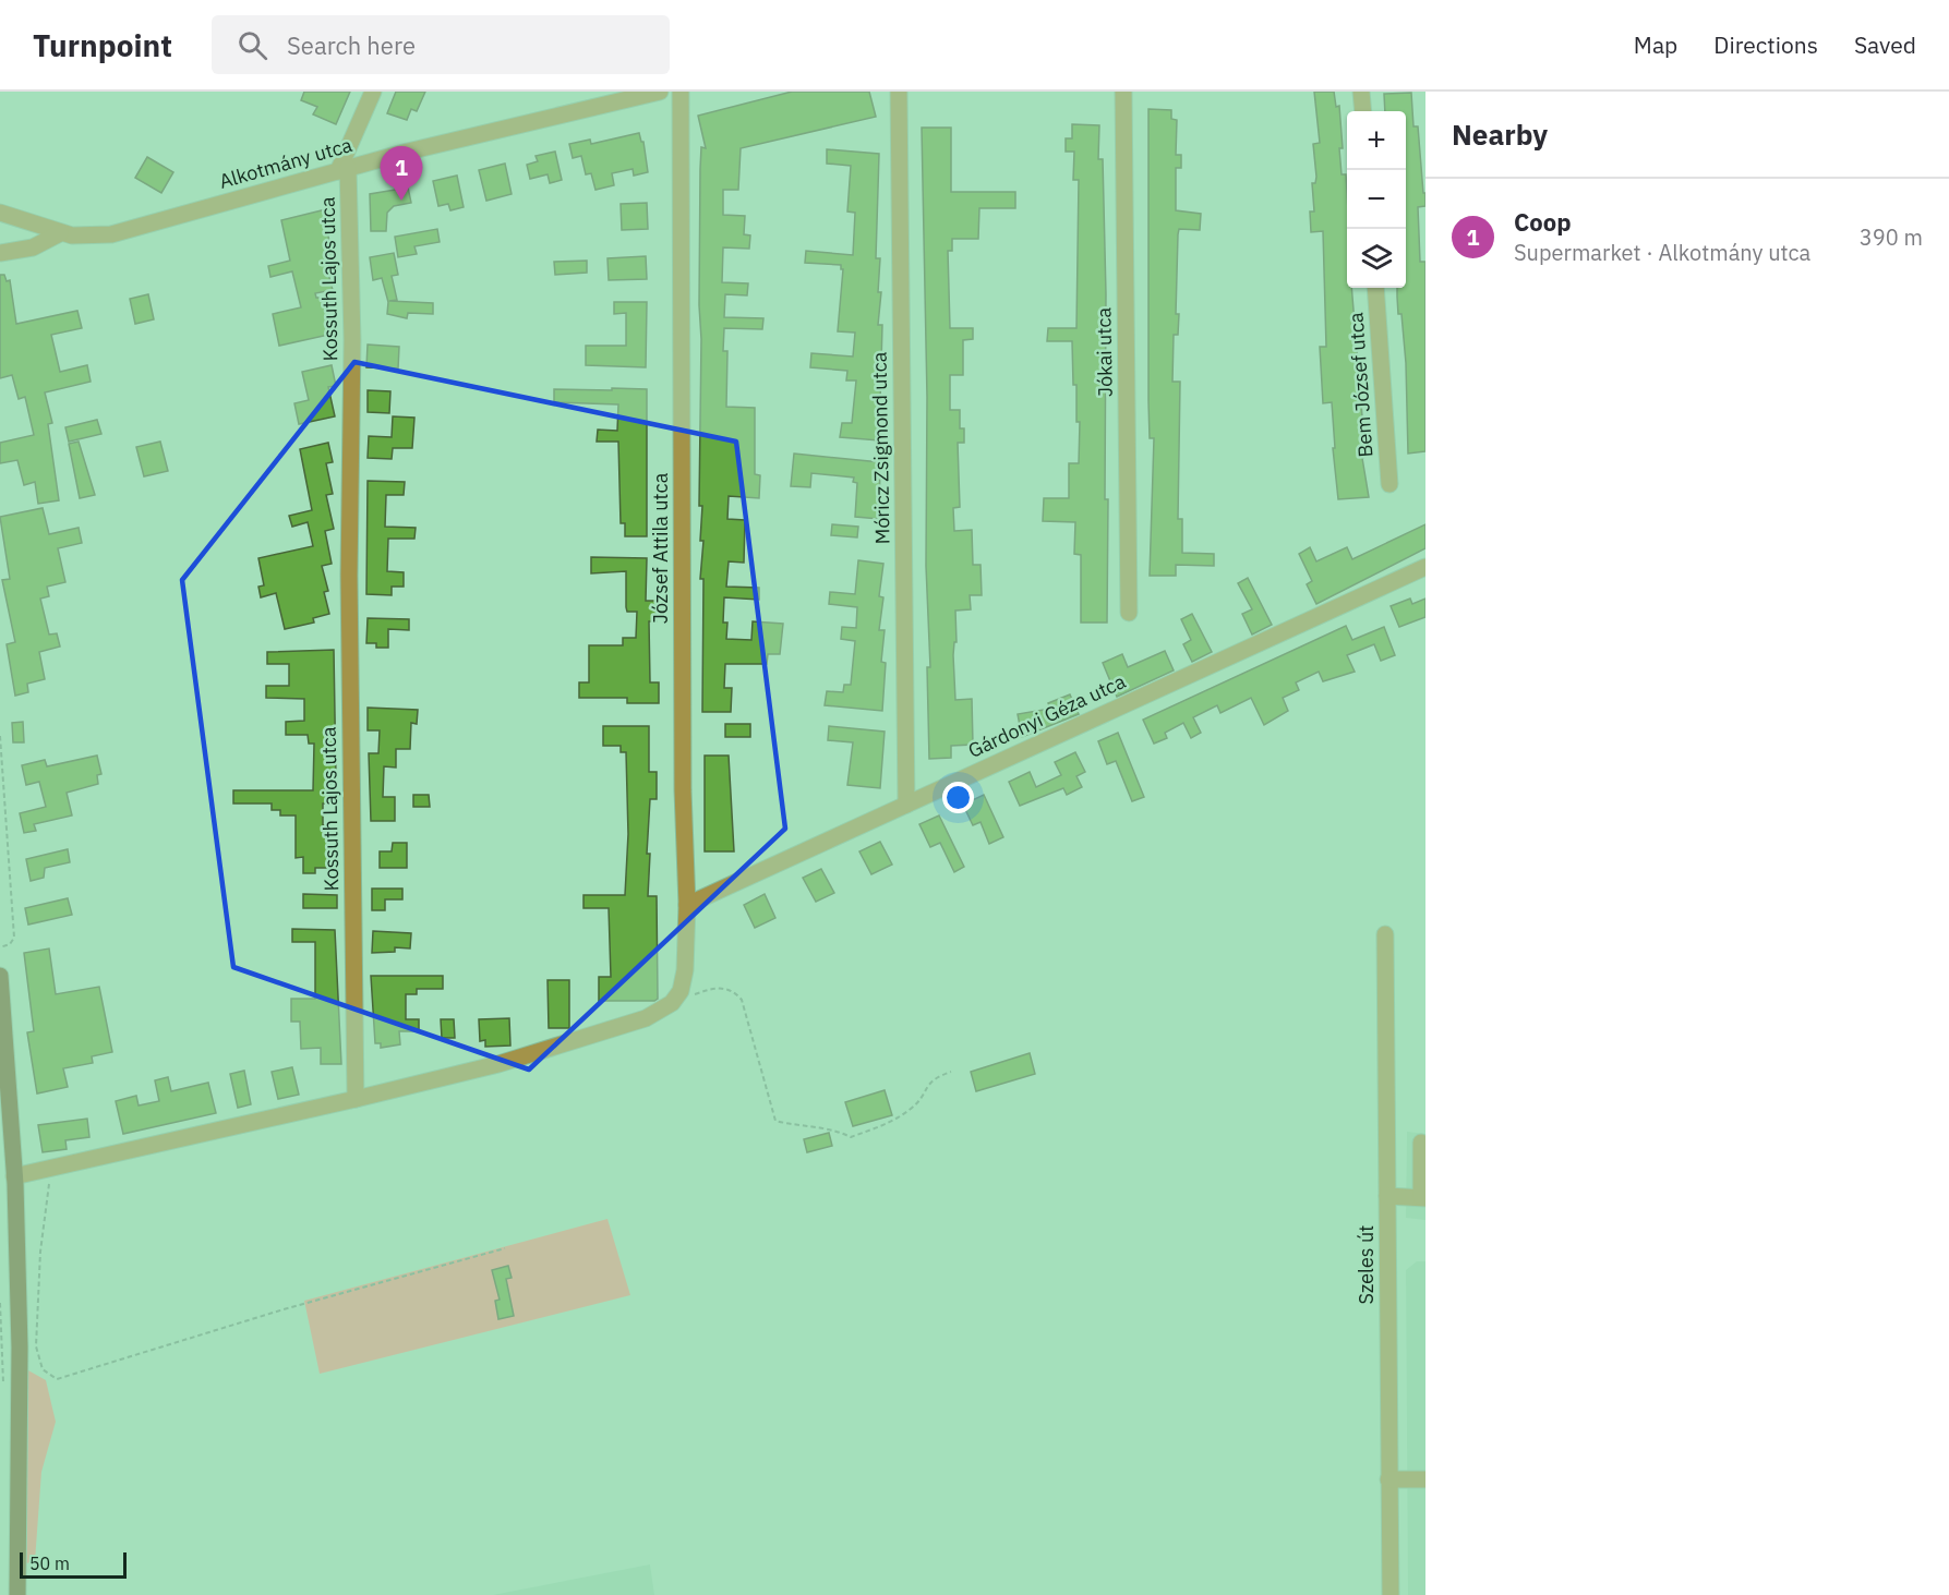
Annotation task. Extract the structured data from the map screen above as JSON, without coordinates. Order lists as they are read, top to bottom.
{
  "streets": {
    "street": [
      "Alkotmány utca",
      "Kossuth Lajos utca",
      "Jókai utca",
      "Bem József utca",
      "Móricz Zsigmond utca",
      "József Attila utca",
      "Gárdonyi Géza utca",
      "Szeles út"
    ]
  },
  "crossings": [
    ["Alkotmány utca", "Kossuth Lajos utca"],
    ["Móricz Zsigmond utca", "Gárdonyi Géza utca"],
    ["József Attila utca", "Gárdonyi Géza utca"]
  ],
  "scale_bar": "50 m",
  "page": {
    "header": "Turnpoint",
    "search": "Search here",
    "nav": ["Map", "Directions", "Saved"],
    "heading": "Nearby",
    "map_buttons": ["+", "−"],
    "pins": "1",
    "list": [
      {
        "mark": "1",
        "name": "Coop",
        "note": "Supermarket · Alkotmány utca",
        "value": "390 m"
      }
    ],
    "scale": "50 m"
  }
}
